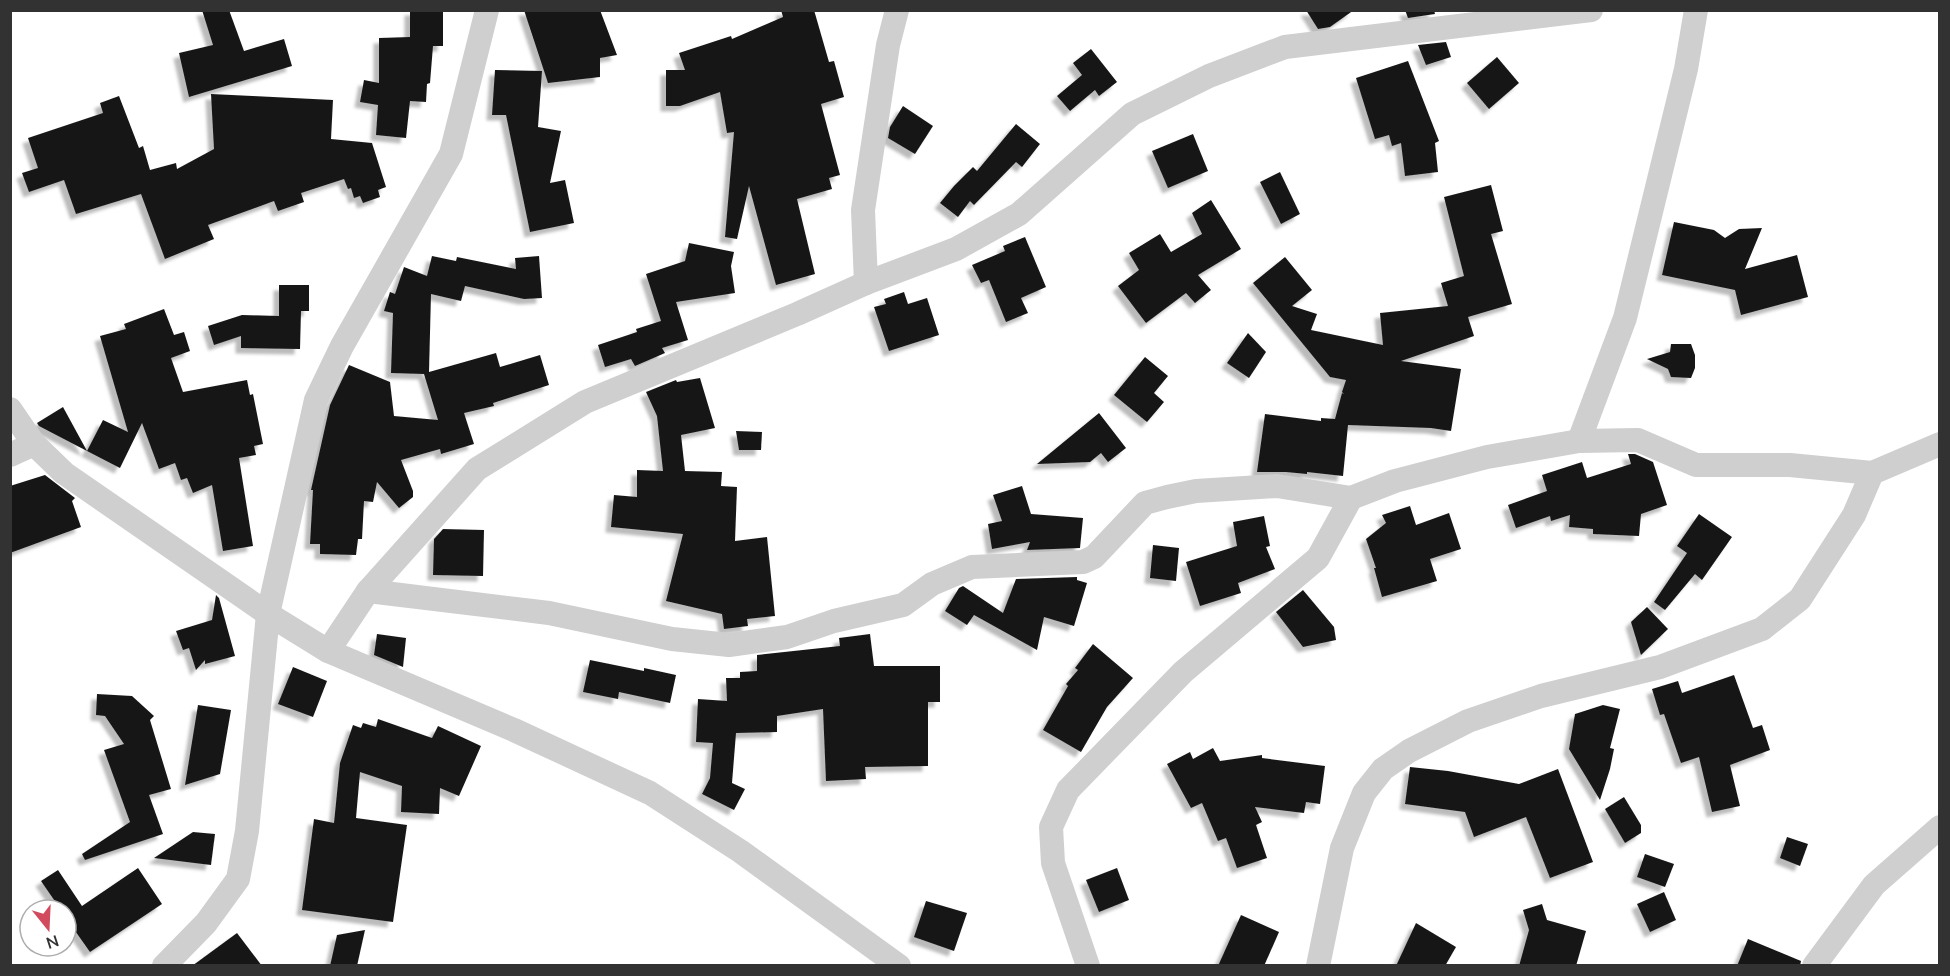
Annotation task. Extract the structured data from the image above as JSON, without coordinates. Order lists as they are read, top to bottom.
{
  "north": "bottom"
}
